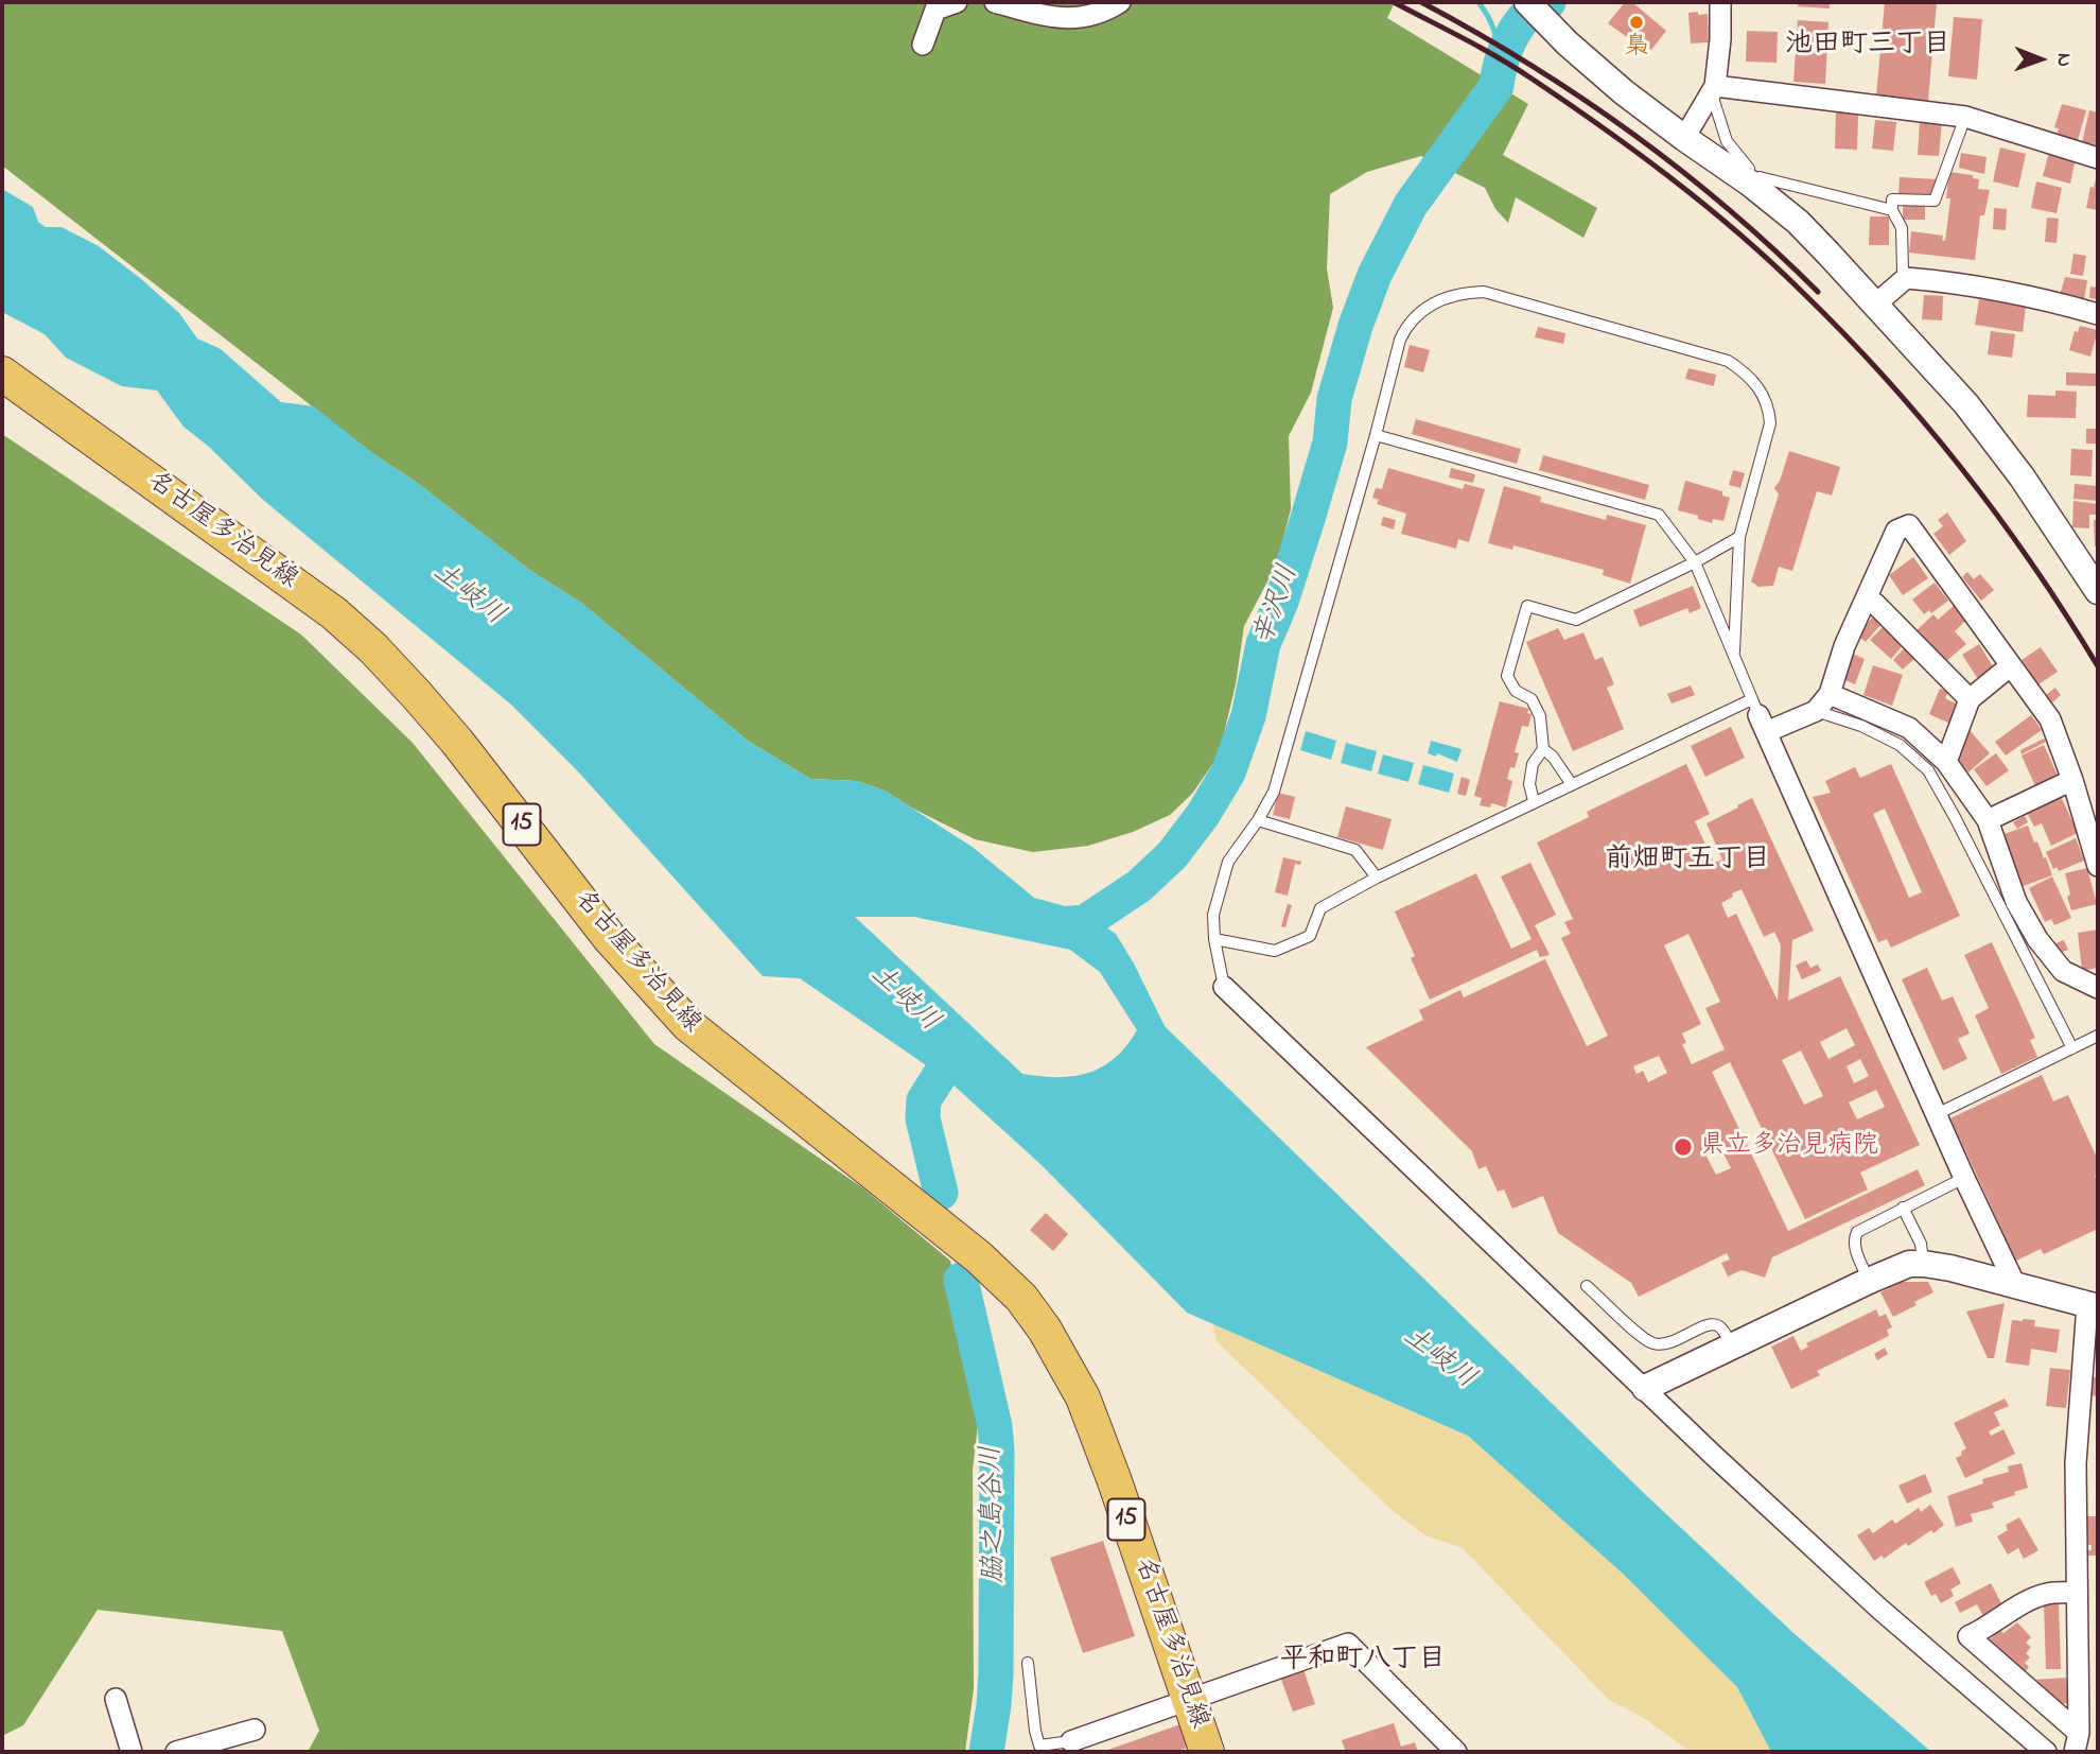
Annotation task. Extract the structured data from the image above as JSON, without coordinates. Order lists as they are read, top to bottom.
{
  "streets": {
    "main road": ["名古屋多治見線", "15"]
  },
  "districts": ["池田町三丁目", "前畑町五丁目", "平和町八丁目"],
  "water": ["土岐川", "辛沢川", "脇之島谷川"],
  "places": ["梟", "県立多治見病院"],
  "north": "right"
}
